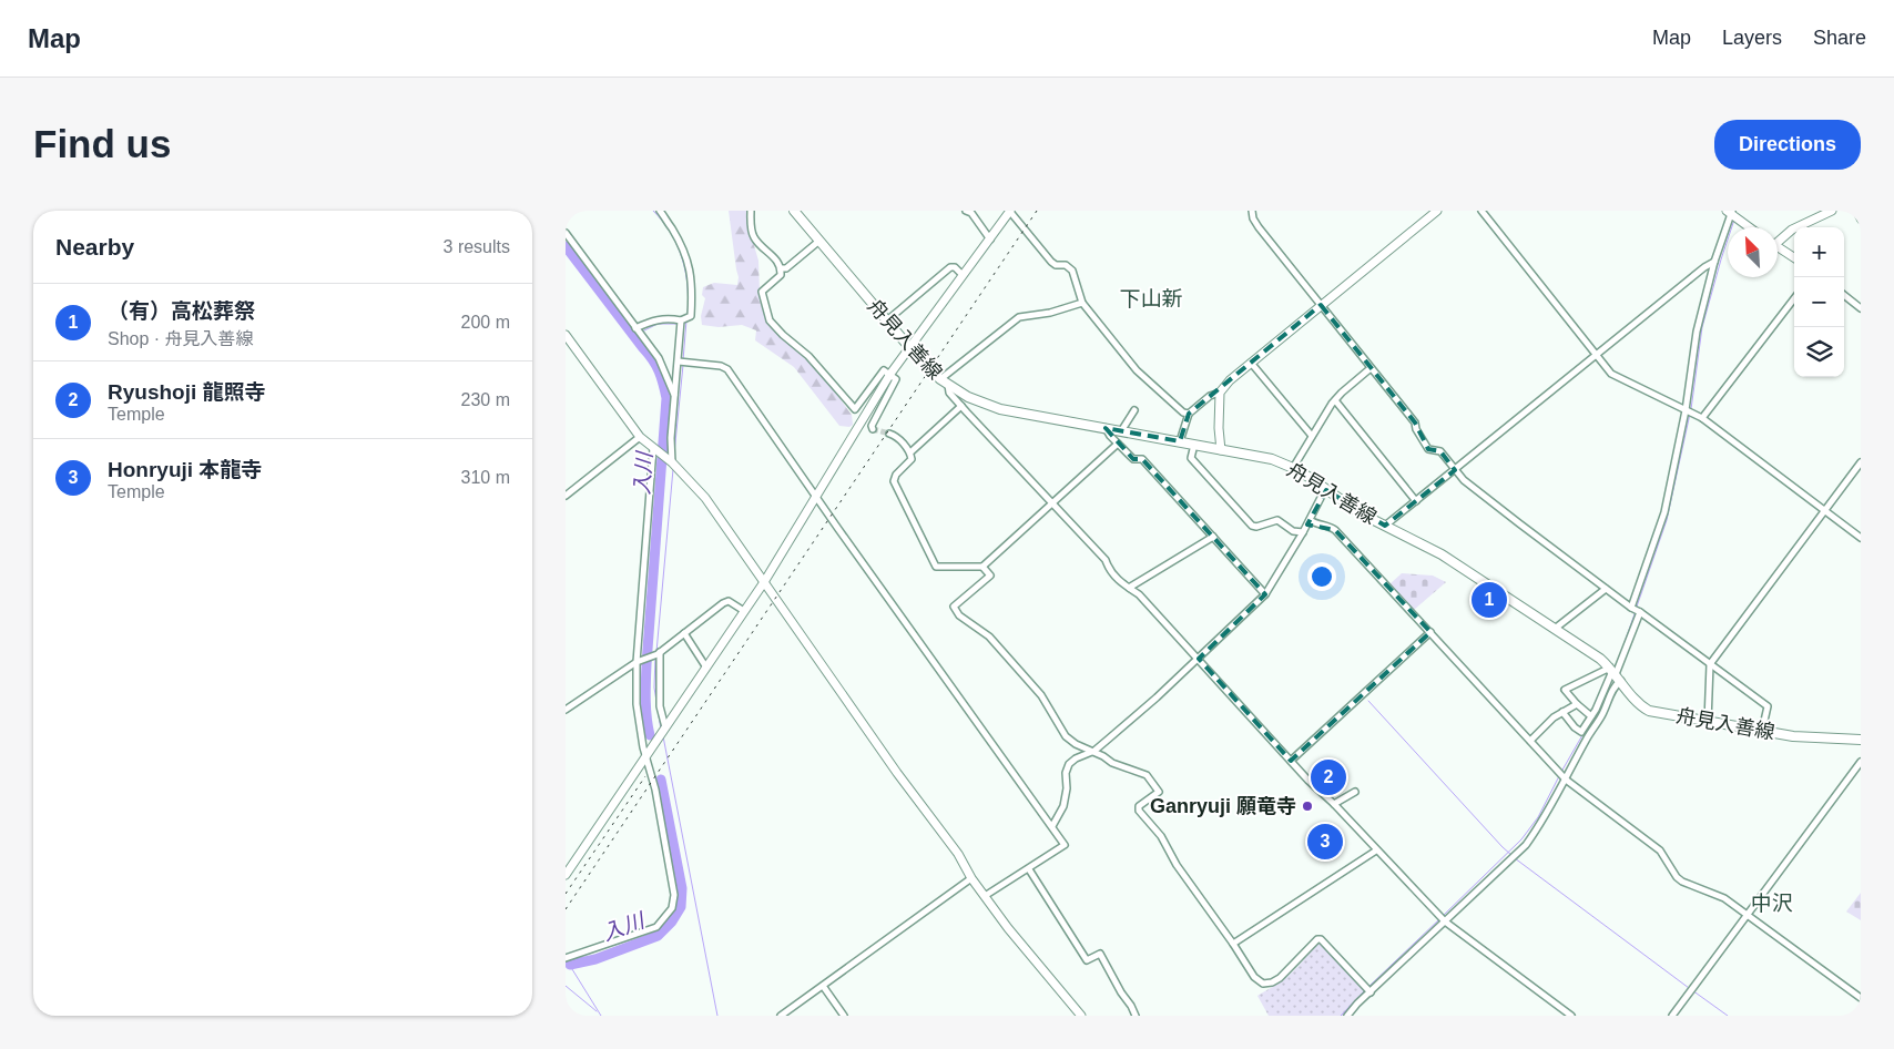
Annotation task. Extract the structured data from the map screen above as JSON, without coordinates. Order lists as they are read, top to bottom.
{
  "streets": {
    "main road": ["舟見入善線"]
  },
  "districts": ["下山新", "中沢"],
  "water": ["入川"],
  "places": ["Ganryuji 願竜寺"],
  "north": "top left",
  "page": {
    "header": "Map",
    "nav": ["Map", "Layers", "Share"],
    "buttons": "Directions",
    "title": "Find us",
    "heading": ["Nearby", "3 results"],
    "map_buttons": ["+", "−"],
    "list": [
      {
        "mark": "1",
        "name": "（有）高松葬祭",
        "note": "Shop · 舟見入善線",
        "value": "200 m"
      },
      {
        "mark": "2",
        "name": "Ryushoji 龍照寺",
        "note": "Temple",
        "value": "230 m"
      },
      {
        "mark": "3",
        "name": "Honryuji 本龍寺",
        "note": "Temple",
        "value": "310 m"
      }
    ],
    "pins": ["1", "2", "3"]
  }
}
